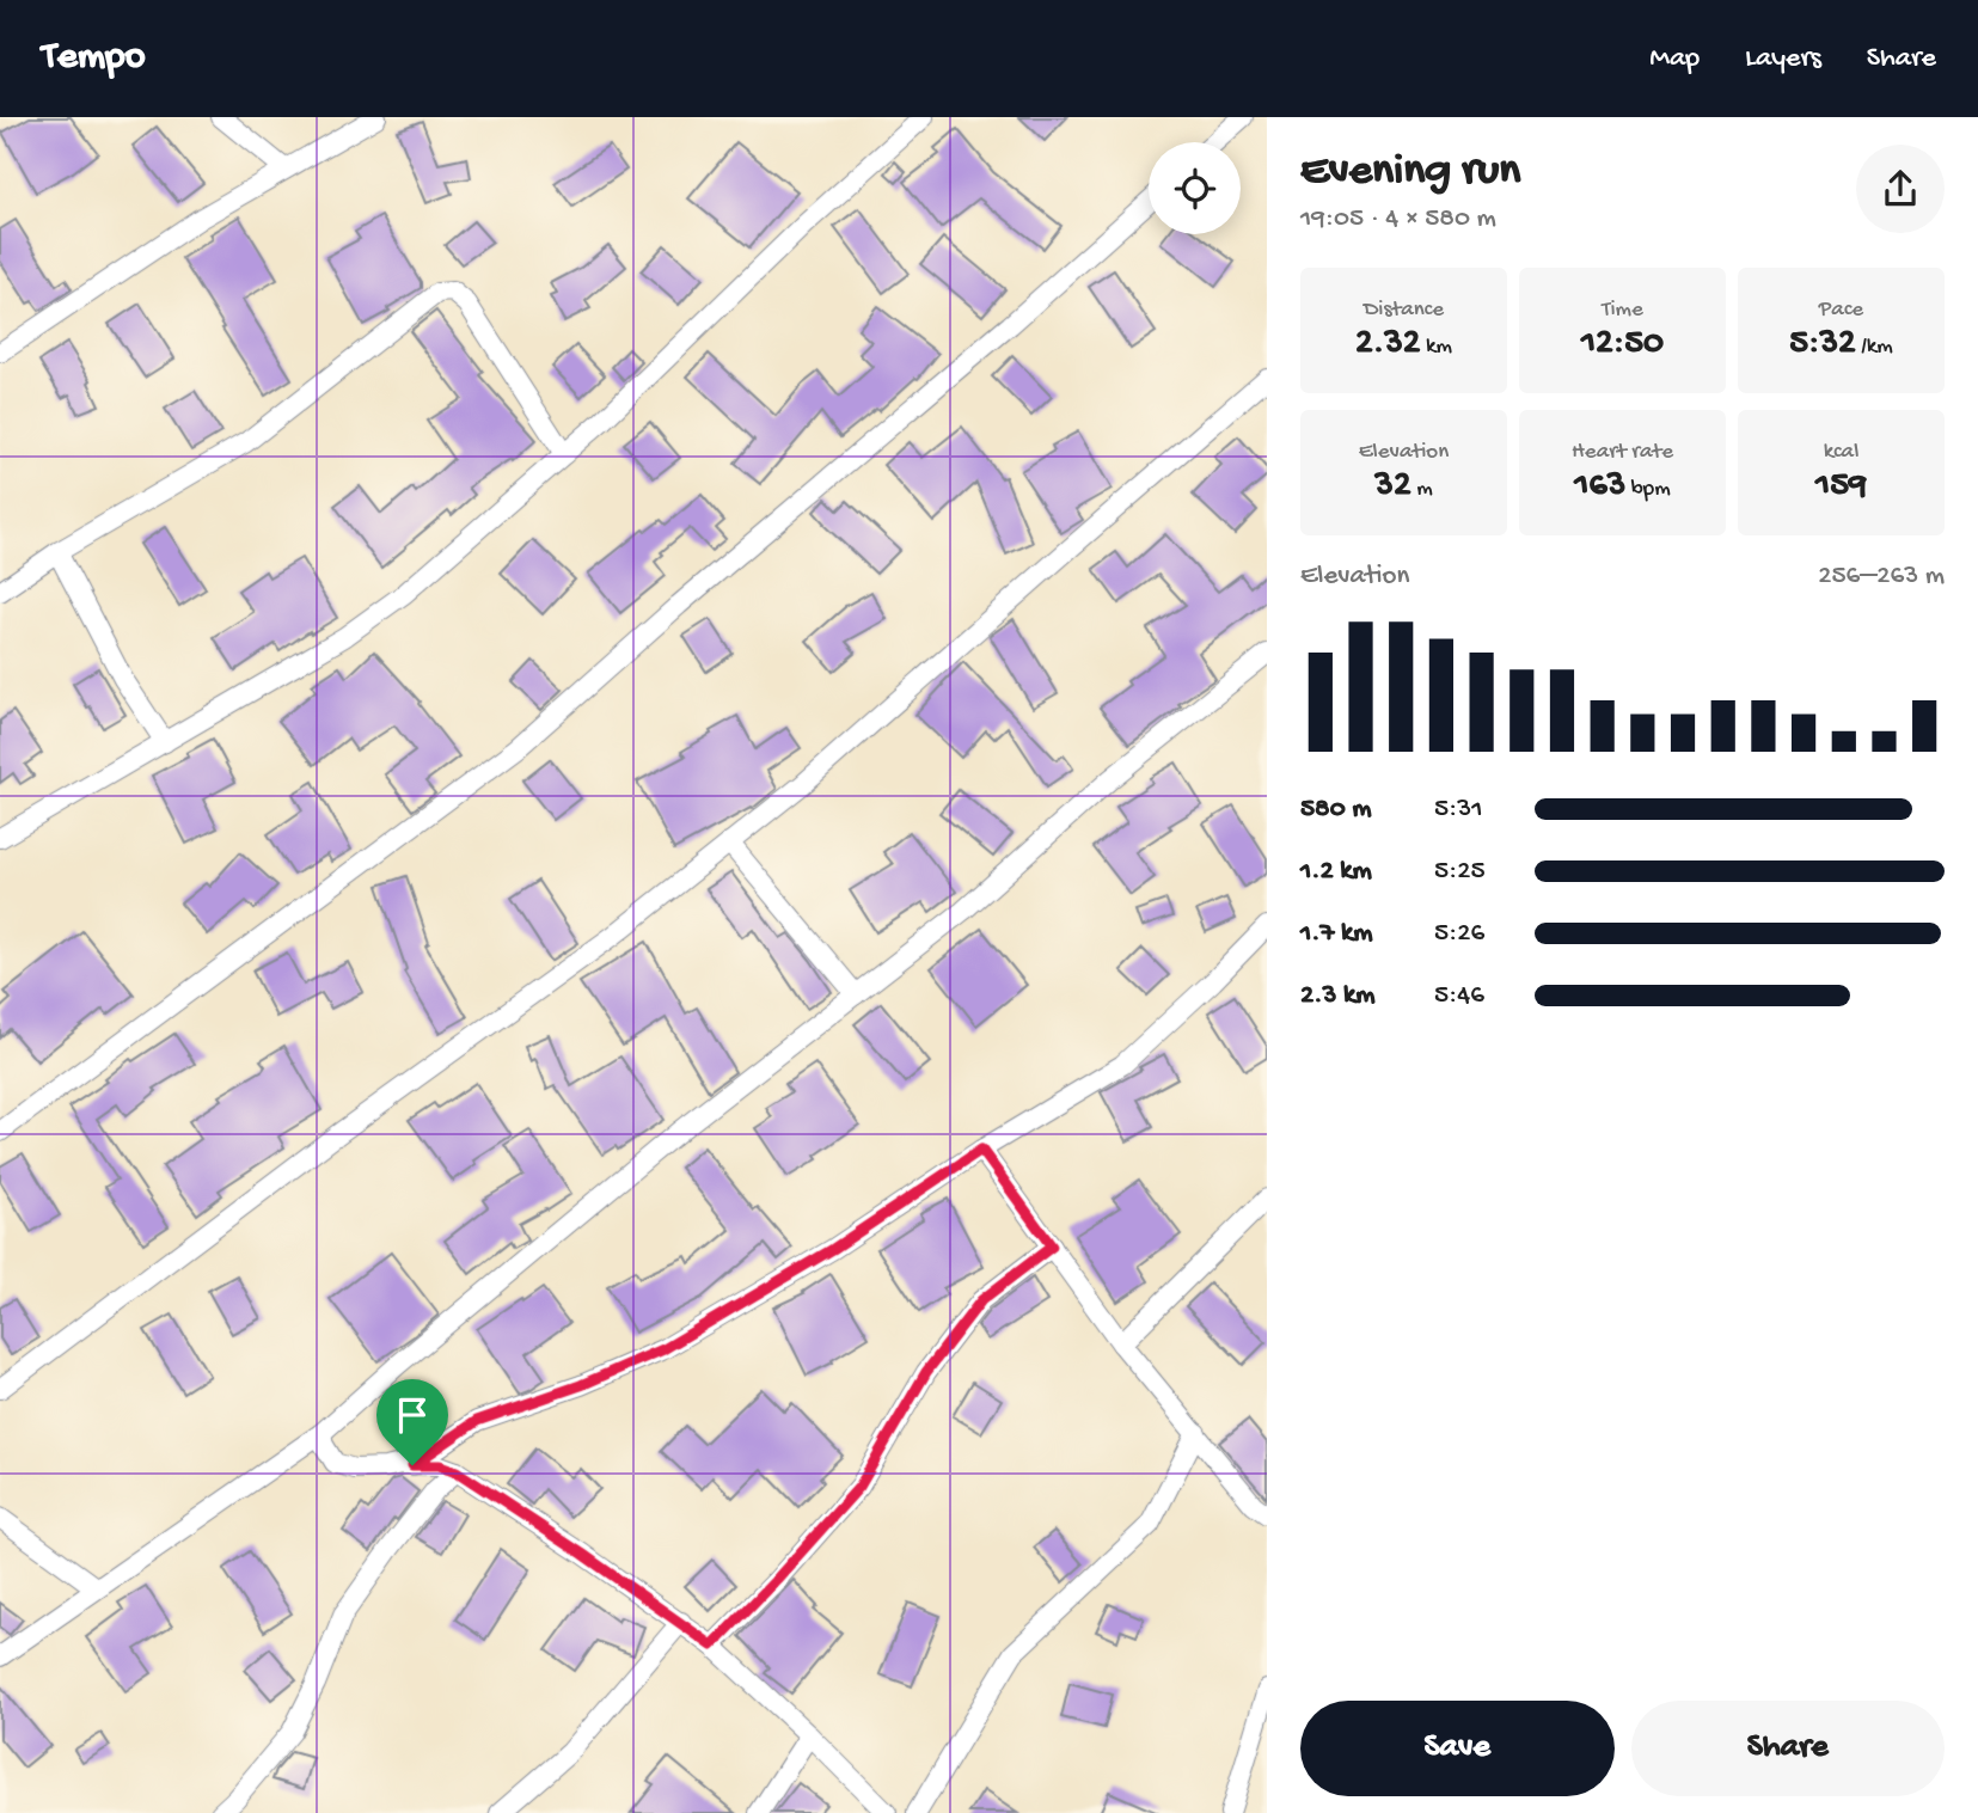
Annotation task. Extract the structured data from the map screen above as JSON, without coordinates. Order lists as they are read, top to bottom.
{
  "page": {
    "header": "Tempo",
    "nav": ["Map", "Layers", "Share"],
    "heading": ["Evening run", "19:05 · 4 × 580 m"],
    "stats": [
      ["Distance", "2.32 km"],
      ["Time", "12:50"],
      ["Pace", "5:32 /km"],
      ["Elevation", "32 m"],
      ["Heart rate", "163 bpm"],
      ["kcal", "159"]
    ],
    "chart": ["Elevation", "256–263 m"],
    "list": [
      {
        "name": "580 m",
        "note": "5:31"
      },
      {
        "name": "1.2 km",
        "note": "5:25"
      },
      {
        "name": "1.7 km",
        "note": "5:26"
      },
      {
        "name": "2.3 km",
        "note": "5:46"
      }
    ],
    "buttons": ["Save", "Share"]
  }
}
